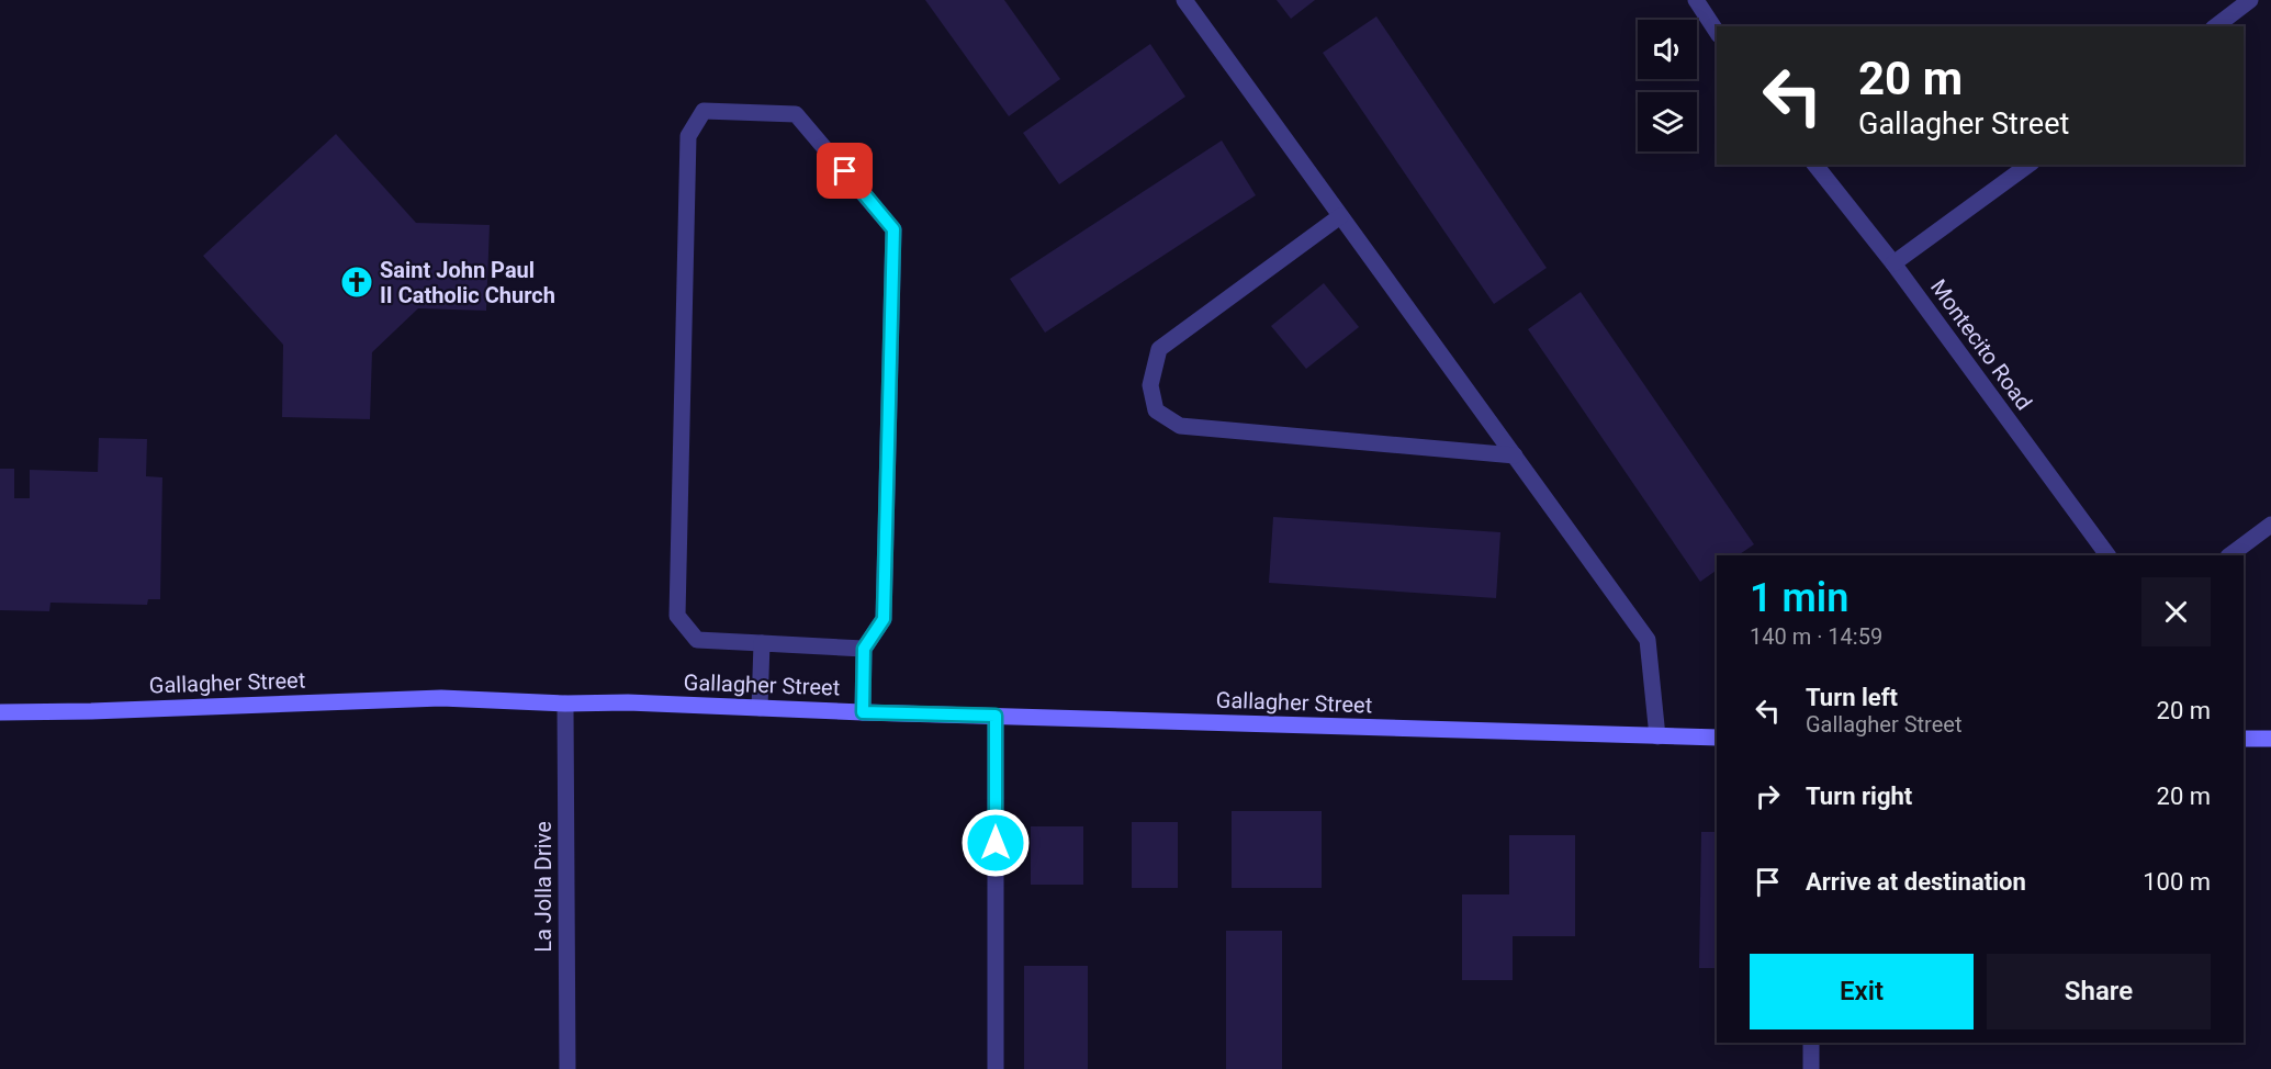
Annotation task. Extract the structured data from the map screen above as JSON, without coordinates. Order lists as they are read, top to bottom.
{
  "streets": {
    "street": ["Montecito Road", "Gallagher Street", "La Jolla Drive"]
  },
  "crossings": [
    ["Gallagher Street", "La Jolla Drive"]
  ],
  "places": {
    "church": ["Saint John Paul II Catholic Church"]
  },
  "page": {
    "turn": ["20 m", "Gallagher Street"],
    "heading": ["1 min", "140 m · 14:59"],
    "list": [
      {
        "name": "Turn left",
        "note": "Gallagher Street",
        "value": "20 m"
      },
      {
        "name": "Turn right",
        "value": "20 m"
      },
      {
        "name": "Arrive at destination",
        "value": "100 m"
      }
    ],
    "buttons": ["Exit", "Share"]
  }
}
